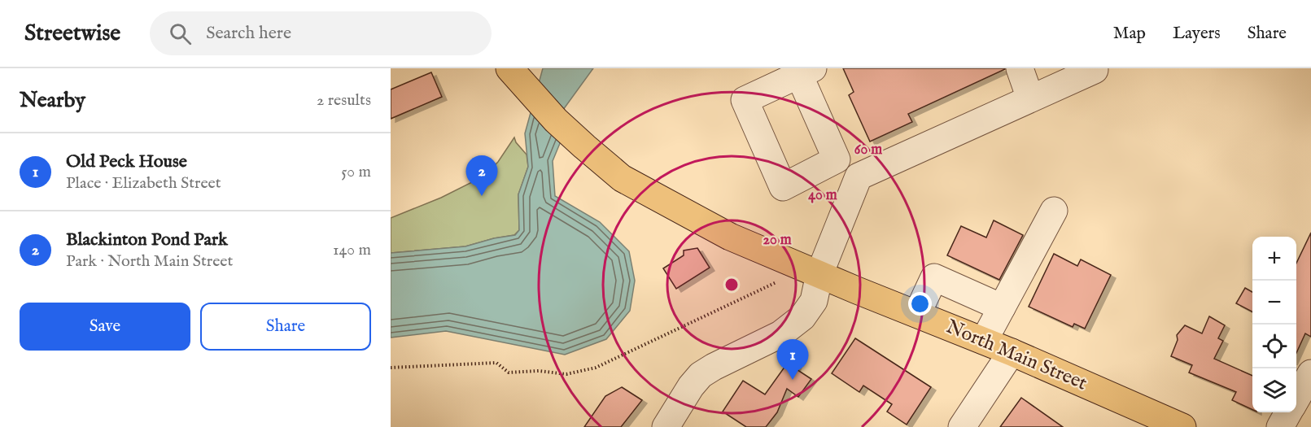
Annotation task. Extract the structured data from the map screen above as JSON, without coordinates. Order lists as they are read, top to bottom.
{
  "streets": {
    "main road": ["North Main Street"]
  },
  "page": {
    "header": "Streetwise",
    "search": "Search here",
    "nav": ["Map", "Layers", "Share"],
    "heading": ["Nearby", "2 results"],
    "list": [
      {
        "mark": "1",
        "name": "Old Peck House",
        "note": "Place · Elizabeth Street",
        "value": "50 m"
      },
      {
        "mark": "2",
        "name": "Blackinton Pond Park",
        "note": "Park · North Main Street",
        "value": "140 m"
      }
    ],
    "pins": ["2", "1"],
    "map_buttons": ["+", "−"],
    "buttons": ["Save", "Share"]
  },
  "rings": ["60 m", "40 m", "20 m"]
}
